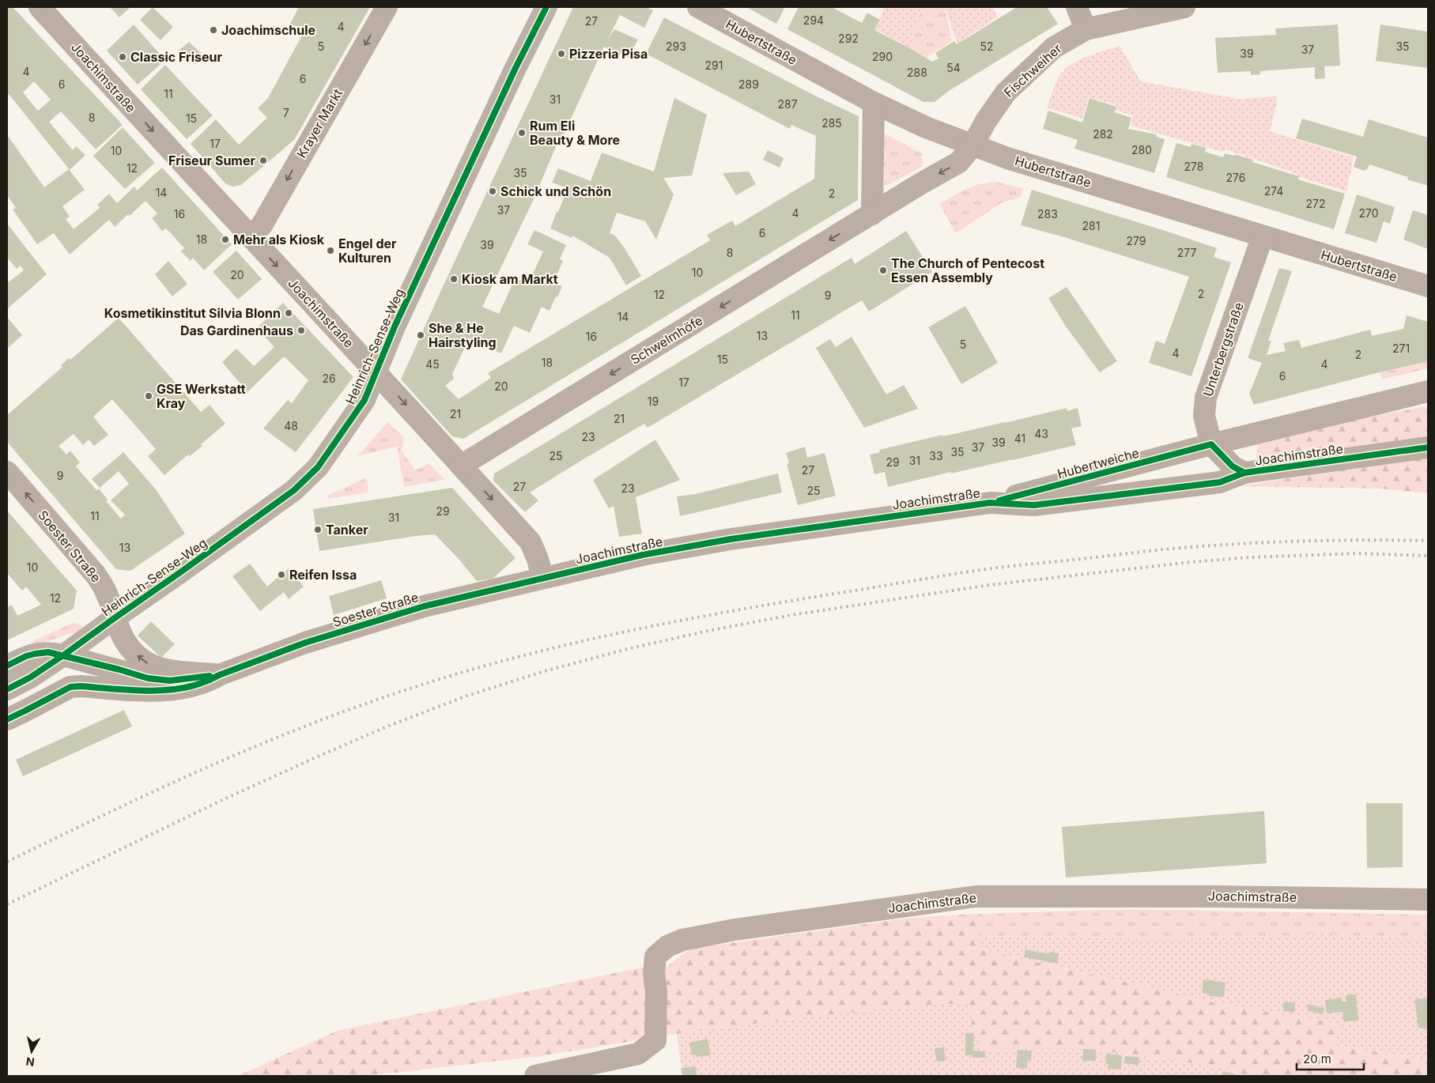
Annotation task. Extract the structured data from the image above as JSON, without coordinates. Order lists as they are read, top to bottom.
{
  "streets": {
    "main road": ["Heinrich-Sense-Weg"],
    "street": [
      "Hubertstraße",
      "Fischweiher",
      "Joachimstraße",
      "Krayer Markt",
      "Schwelmhöfe",
      "Unterbergstraße",
      "Hubertweiche",
      "Soester Straße"
    ]
  },
  "crossings": [
    ["Hubertstraße", "Fischweiher"],
    ["Hubertstraße", "Schwelmhöfe"],
    ["Hubertstraße", "Unterbergstraße"],
    ["Fischweiher", "Schwelmhöfe"],
    ["Joachimstraße", "Krayer Markt"],
    ["Joachimstraße", "Schwelmhöfe"],
    ["Joachimstraße", "Heinrich-Sense-Weg"],
    ["Joachimstraße", "Unterbergstraße"],
    ["Joachimstraße", "Hubertweiche"],
    ["Joachimstraße", "Soester Straße"],
    ["Heinrich-Sense-Weg", "Soester Straße"],
    ["Unterbergstraße", "Hubertweiche"]
  ],
  "one_way": ["Krayer Markt", "Schwelmhöfe"],
  "places": [
    "Joachimschule",
    "Pizzeria Pisa",
    "Classic Friseur",
    "Rum Eli Beauty & More",
    "Friseur Sumer",
    "Schick und Schön",
    "Mehr als Kiosk",
    "Engel der Kulturen",
    "The Church of Pentecost Essen Assembly",
    "Kiosk am Markt",
    "Kosmetikinstitut Silvia Blonn",
    "Das Gardinenhaus",
    "She & He Hairstyling",
    "GSE Werkstatt Kray",
    "Tanker",
    "Reifen Issa"
  ],
  "house_numbers": [
    "294",
    "27",
    "4",
    "292",
    "5",
    "293",
    "52",
    "35",
    "37",
    "39",
    "290",
    "291",
    "54",
    "4",
    "288",
    "6",
    "6",
    "289",
    "11",
    "31",
    "287",
    "7",
    "8",
    "15",
    "285",
    "282",
    "17",
    "280",
    "10",
    "278",
    "12",
    "35",
    "276",
    "274",
    "14",
    "2",
    "272",
    "37",
    "4",
    "270",
    "16",
    "283",
    "281",
    "6",
    "18",
    "279",
    "39",
    "8",
    "277",
    "10",
    "20",
    "2",
    "12",
    "9",
    "11",
    "14",
    "13",
    "16",
    "5",
    "271",
    "4",
    "2",
    "15",
    "18",
    "45",
    "4",
    "6",
    "26",
    "17",
    "20",
    "19",
    "21",
    "21",
    "48",
    "43",
    "23",
    "41",
    "39",
    "37",
    "35",
    "25",
    "33",
    "31",
    "29",
    "27",
    "9",
    "27",
    "23",
    "25",
    "29",
    "11",
    "31",
    "13",
    "10",
    "12"
  ],
  "scale_bar": "20 m",
  "north": "bottom"
}
